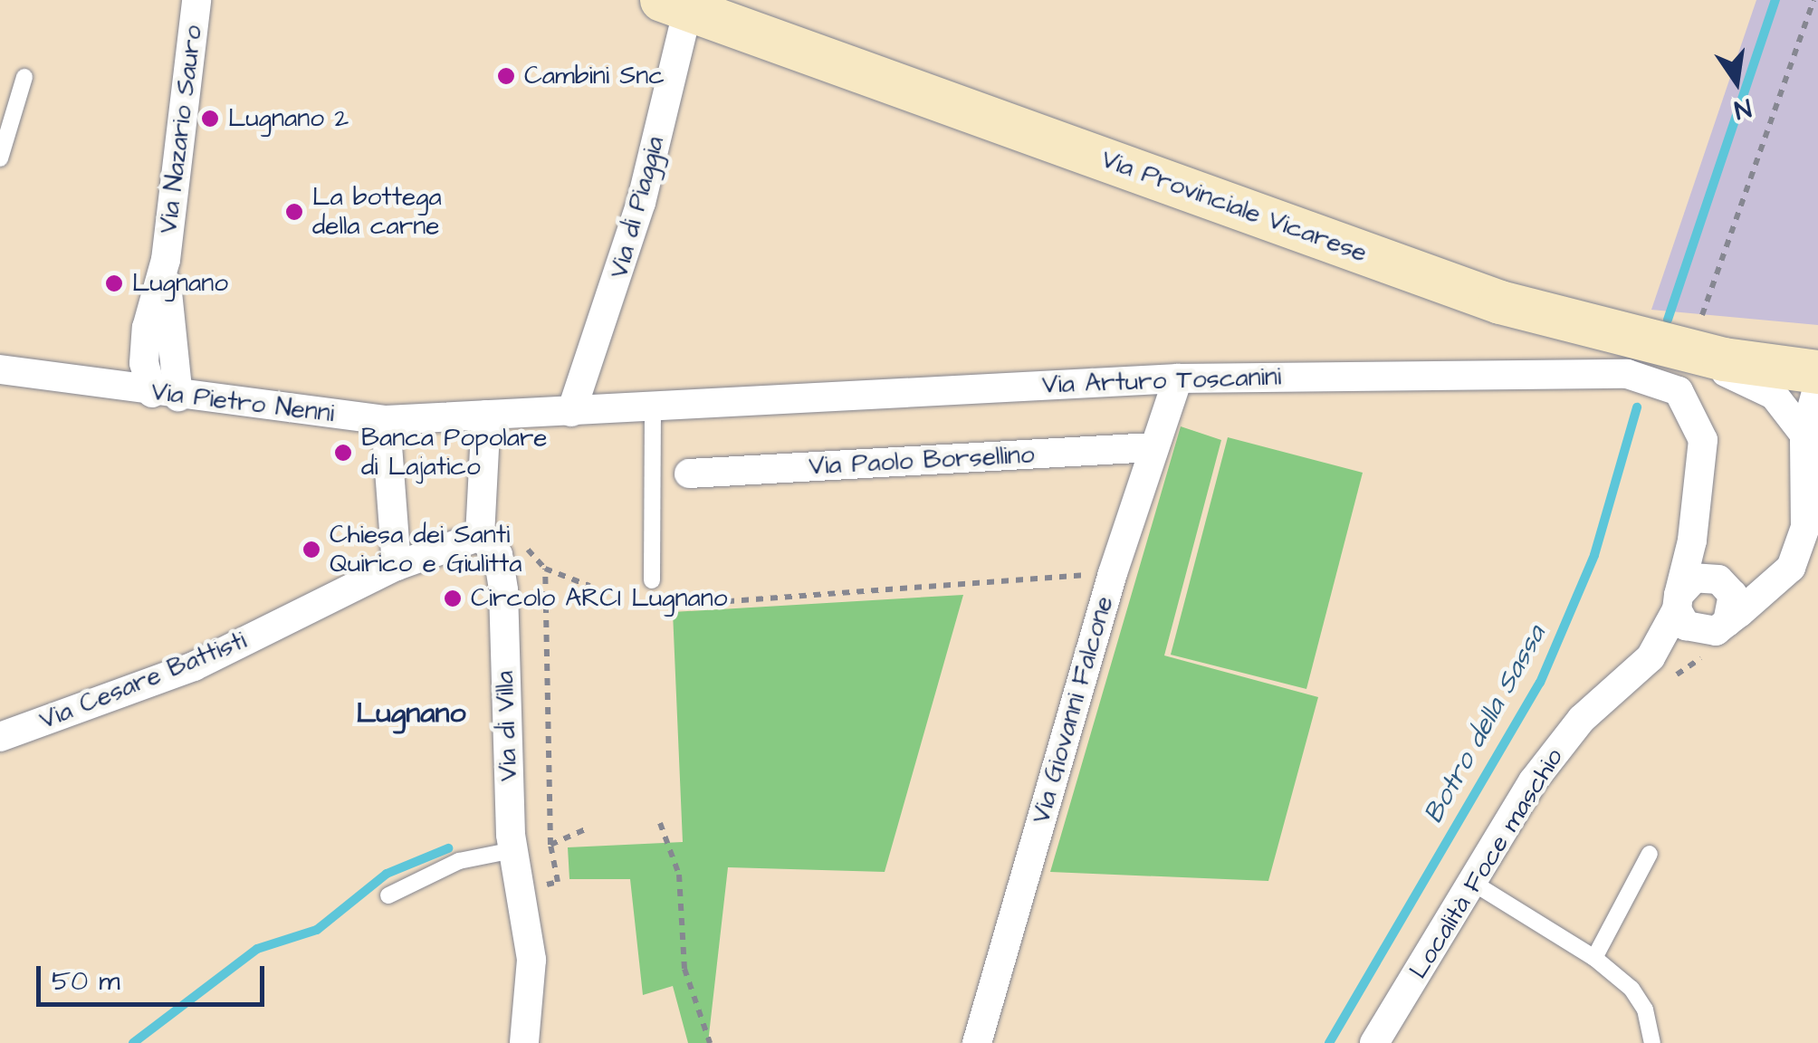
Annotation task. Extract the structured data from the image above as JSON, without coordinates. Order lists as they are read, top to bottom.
{
  "streets": {
    "main road": ["Via Provinciale Vicarese"],
    "street": [
      "Via Nazario Sauro",
      "Via di Piaggia",
      "Via Arturo Toscanini",
      "Via Pietro Nenni",
      "Via Paolo Borsellino",
      "Via Cesare Battisti",
      "Via Giovanni Falcone",
      "Via di Villa",
      "Località Foce maschio"
    ]
  },
  "crossings": [
    ["Via Nazario Sauro", "Via Pietro Nenni"],
    ["Via Provinciale Vicarese", "Via di Piaggia"],
    ["Via di Piaggia", "Via Arturo Toscanini"],
    ["Via Arturo Toscanini", "Via Pietro Nenni"],
    ["Via Arturo Toscanini", "Via Giovanni Falcone"],
    ["Via Arturo Toscanini", "Località Foce maschio"],
    ["Via Paolo Borsellino", "Via Giovanni Falcone"],
    ["Via Cesare Battisti", "Via di Villa"]
  ],
  "districts": ["Lugnano"],
  "water": ["Botro della Sassa"],
  "places": [
    "Cambini Snc",
    "Lugnano 2",
    "La bottega della carne",
    "Lugnano",
    "Banca Popolare di Lajatico",
    "Chiesa dei Santi Quirico e Giulitta",
    "Circolo ARCI Lugnano"
  ],
  "scale_bar": "50 m",
  "north": "bottom"
}
